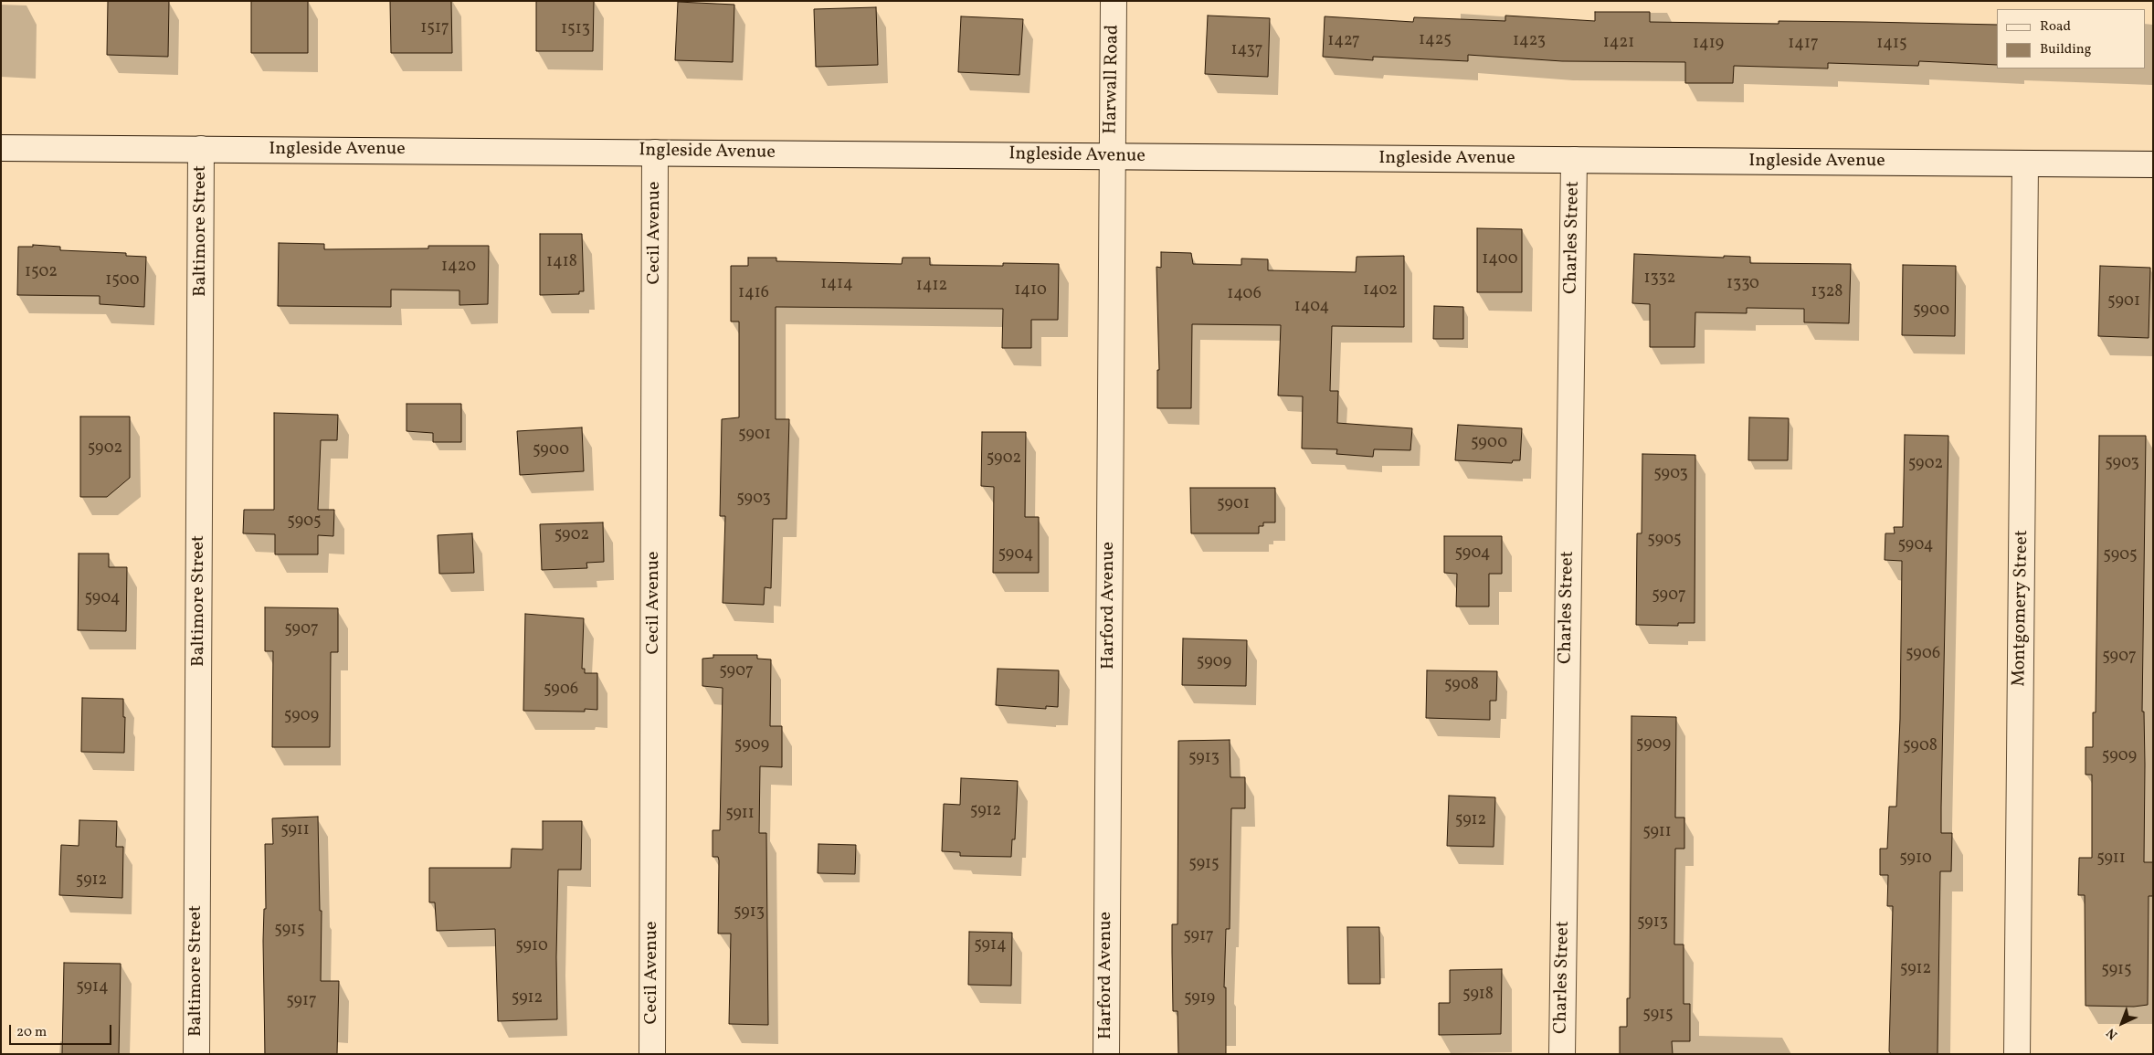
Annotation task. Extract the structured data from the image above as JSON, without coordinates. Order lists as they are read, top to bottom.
{
  "streets": {
    "street": [
      "Harwall Road",
      "Ingleside Avenue",
      "Baltimore Street",
      "Cecil Avenue",
      "Charles Street",
      "Harford Avenue",
      "Montgomery Street"
    ]
  },
  "crossings": [
    ["Harwall Road", "Ingleside Avenue"],
    ["Harwall Road", "Harford Avenue"],
    ["Ingleside Avenue", "Baltimore Street"],
    ["Ingleside Avenue", "Cecil Avenue"],
    ["Ingleside Avenue", "Charles Street"],
    ["Ingleside Avenue", "Harford Avenue"],
    ["Ingleside Avenue", "Montgomery Street"]
  ],
  "house_numbers": [
    "1517",
    "1513",
    "1425",
    "1427",
    "1423",
    "1421",
    "1419",
    "1417",
    "1415",
    "1437",
    "1400",
    "1418",
    "1420",
    "1502",
    "1332",
    "1500",
    "1414",
    "1330",
    "1412",
    "1410",
    "1402",
    "1328",
    "1416",
    "1406",
    "5901",
    "1404",
    "5900",
    "5901",
    "5900",
    "5902",
    "5900",
    "5902",
    "5903",
    "5902",
    "5903",
    "5903",
    "5901",
    "5905",
    "5902",
    "5905",
    "5904",
    "5904",
    "5904",
    "5905",
    "5907",
    "5904",
    "5907",
    "5906",
    "5907",
    "5909",
    "5907",
    "5908",
    "5906",
    "5909",
    "5909",
    "5909",
    "5908",
    "5909",
    "5913",
    "5912",
    "5911",
    "5912",
    "5911",
    "5911",
    "5910",
    "5911",
    "5915",
    "5912",
    "5913",
    "5913",
    "5915",
    "5917",
    "5914",
    "5910",
    "5912",
    "5915",
    "5914",
    "5918",
    "5912",
    "5919",
    "5917",
    "5915"
  ],
  "legend": ["Road", "Building"],
  "scale_bar": "20 m",
  "north": "bottom left"
}
